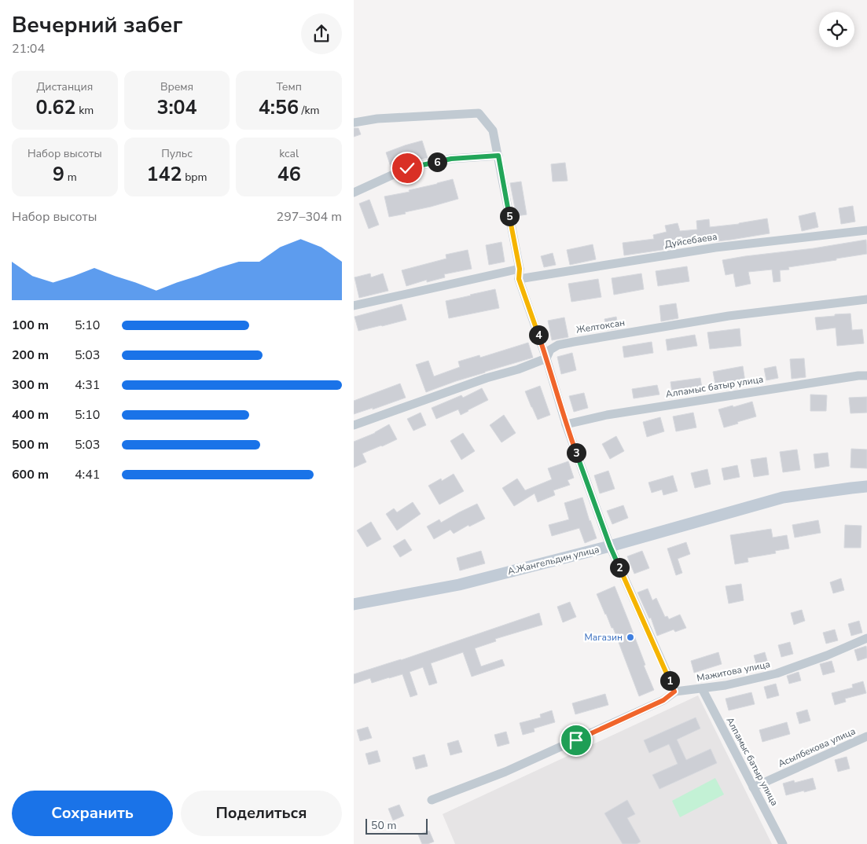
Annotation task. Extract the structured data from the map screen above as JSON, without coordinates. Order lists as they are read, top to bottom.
{
  "streets": {
    "street": [
      "Дуйсебаева",
      "Желтоксан",
      "Алпамыс батыр улица",
      "А.Жангельдин улица",
      "Мажитова улица",
      "Асылбекова улица"
    ]
  },
  "crossings": [
    ["Алпамыс батыр улица", "Мажитова улица"],
    ["Алпамыс батыр улица", "Асылбекова улица"]
  ],
  "places": ["Магазин"],
  "scale_bar": "50 m",
  "page": {
    "heading": ["Вечерний забег", "21:04"],
    "stats": [
      ["Дистанция", "0.62 km"],
      ["Время", "3:04"],
      ["Темп", "4:56 /km"],
      ["Набор высоты", "9 m"],
      ["Пульс", "142 bpm"],
      ["kcal", "46"]
    ],
    "pins": [
      "6",
      "5",
      "4",
      "3",
      "2",
      "1"
    ],
    "chart": ["Набор высоты", "297–304 m"],
    "list": [
      {
        "name": "100 m",
        "note": "5:10"
      },
      {
        "name": "200 m",
        "note": "5:03"
      },
      {
        "name": "300 m",
        "note": "4:31"
      },
      {
        "name": "400 m",
        "note": "5:10"
      },
      {
        "name": "500 m",
        "note": "5:03"
      },
      {
        "name": "600 m",
        "note": "4:41"
      }
    ],
    "buttons": ["Сохранить", "Поделиться"],
    "scale": "50 m"
  }
}
